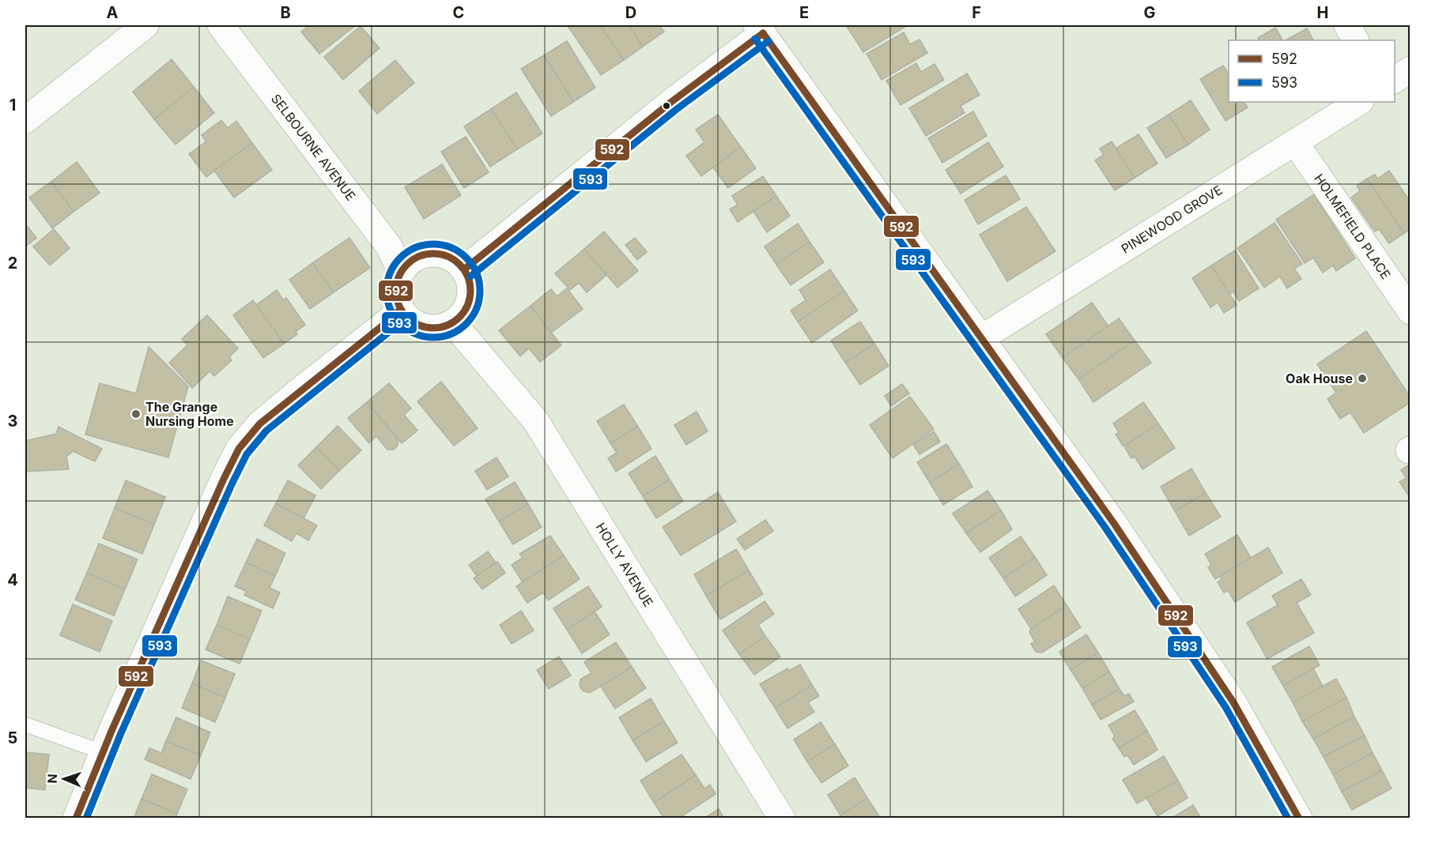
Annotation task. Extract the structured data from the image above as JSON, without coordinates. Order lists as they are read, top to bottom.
{
  "streets": {
    "street": [
      "SELBOURNE AVENUE",
      "PINEWOOD GROVE",
      "HOLMEFIELD PLACE",
      "HOLLY AVENUE"
    ]
  },
  "crossings": [
    ["SELBOURNE AVENUE", "HOLLY AVENUE"],
    ["PINEWOOD GROVE", "HOLMEFIELD PLACE"]
  ],
  "places": ["Oak House", "The Grange Nursing Home"],
  "lines": ["transit line 592", "transit line 593"],
  "legend": ["592", "593"],
  "north": "left",
  "grid": {
    "columns": [
      "A",
      "B",
      "C",
      "D",
      "E",
      "F",
      "G",
      "H"
    ],
    "rows": [
      "1",
      "2",
      "3",
      "4",
      "5"
    ]
  }
}
